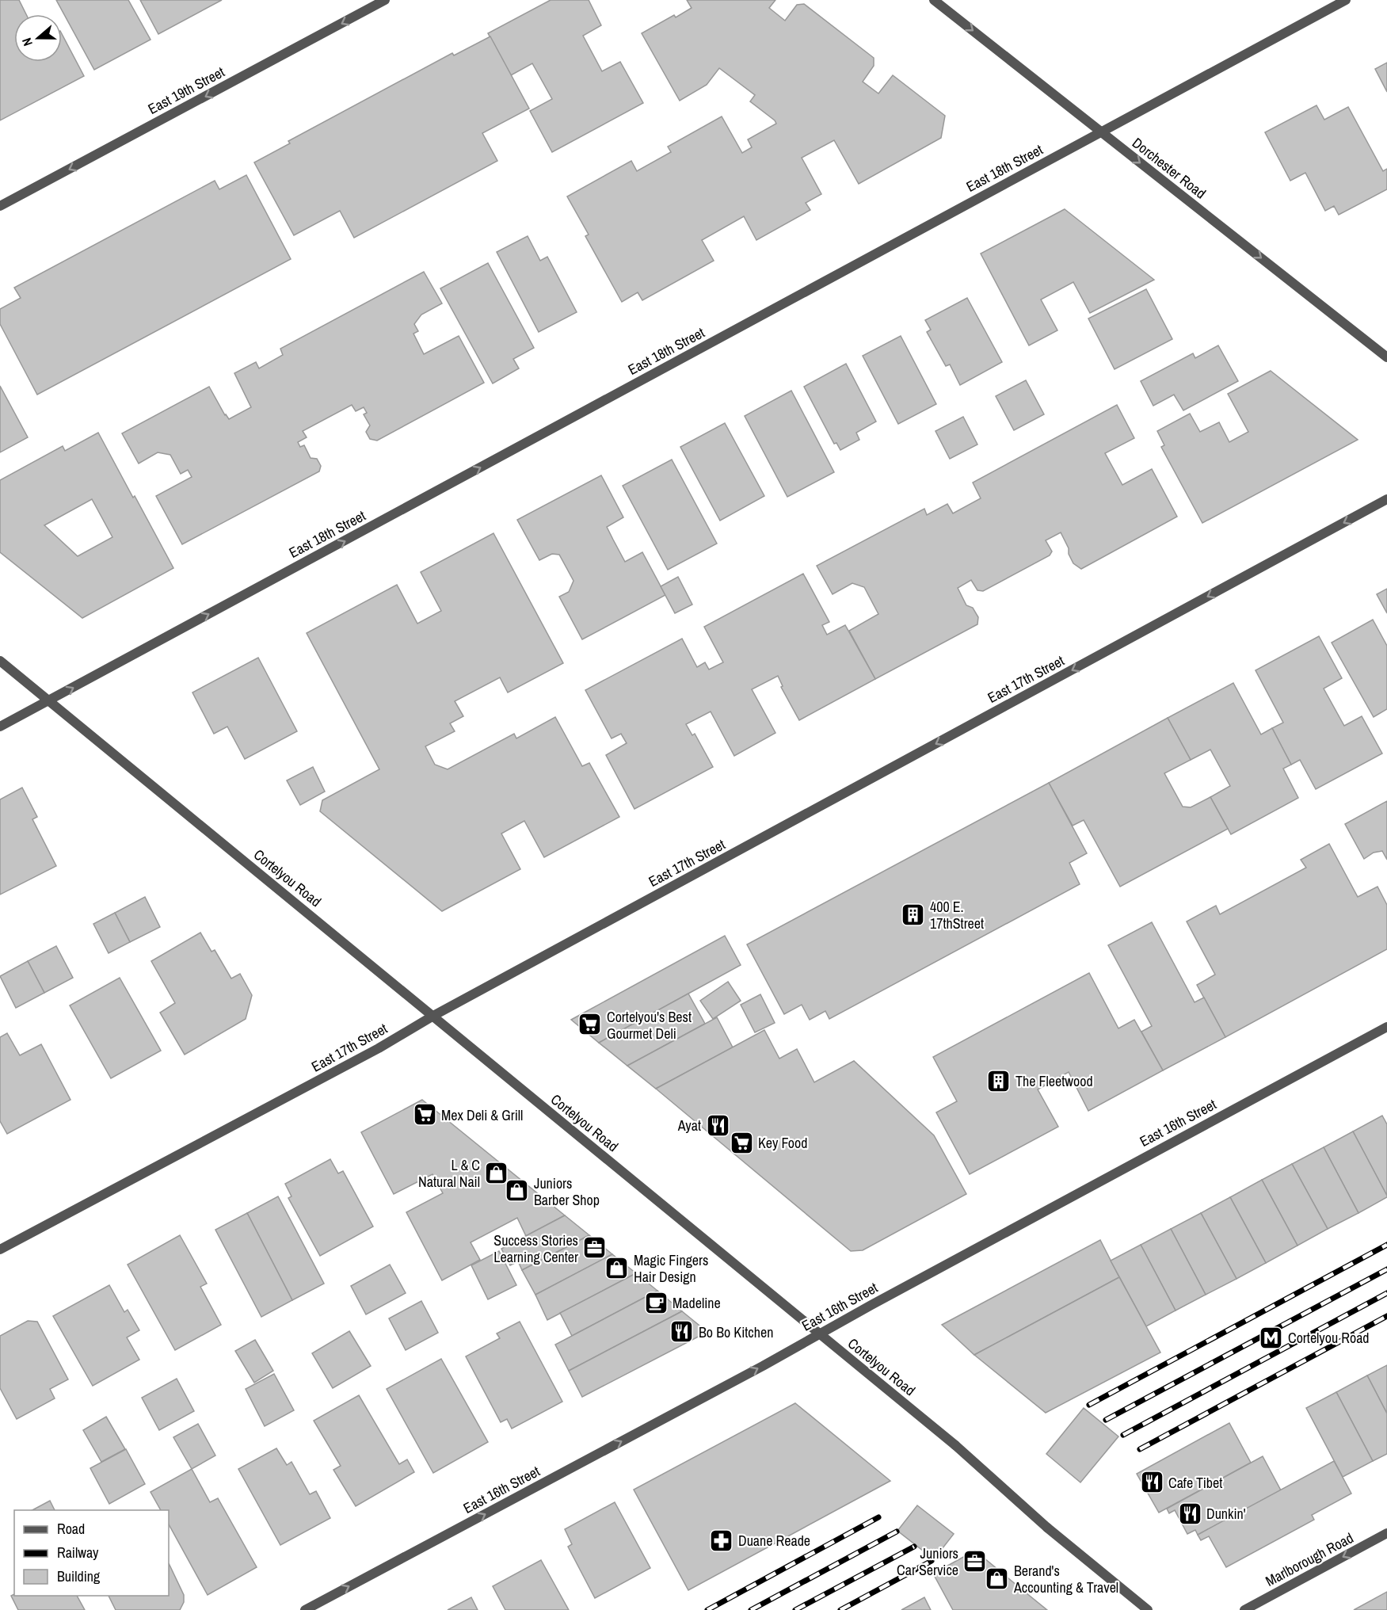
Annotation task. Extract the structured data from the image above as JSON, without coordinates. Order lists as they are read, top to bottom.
{
  "streets": {
    "street": [
      "East 19th Street",
      "East 18th Street",
      "Dorchester Road",
      "East 17th Street",
      "Cortelyou Road",
      "East 16th Street",
      "Marlborough Road"
    ]
  },
  "crossings": [
    ["East 18th Street", "Dorchester Road"],
    ["East 18th Street", "Cortelyou Road"],
    ["East 17th Street", "Cortelyou Road"],
    ["Cortelyou Road", "East 16th Street"]
  ],
  "one_way": [
    "East 19th Street",
    "East 18th Street",
    "Dorchester Road",
    "East 17th Street",
    "East 16th Street",
    "Marlborough Road"
  ],
  "places": {
    "building": ["400 E. 17thStreet", "The Fleetwood"],
    "supermarket": ["Cortelyou's Best Gourmet Deli", "Mex Deli & Grill", "Key Food"],
    "restaurant": [
      "Ayat",
      "Bo Bo Kitchen",
      "Cafe Tibet",
      "Dunkin'"
    ],
    "shop": [
      "L & C Natural Nail",
      "Juniors Barber Shop",
      "Magic Fingers Hair Design",
      "Berand's Accounting & Travel"
    ],
    "office": ["Success Stories Learning Center", "Juniors Car Service"],
    "cafe": ["Madeline"],
    "metro station": ["Cortelyou Road"],
    "pharmacy": ["Duane Reade"]
  },
  "legend": ["Road", "Railway", "Building"],
  "north": "left"
}
